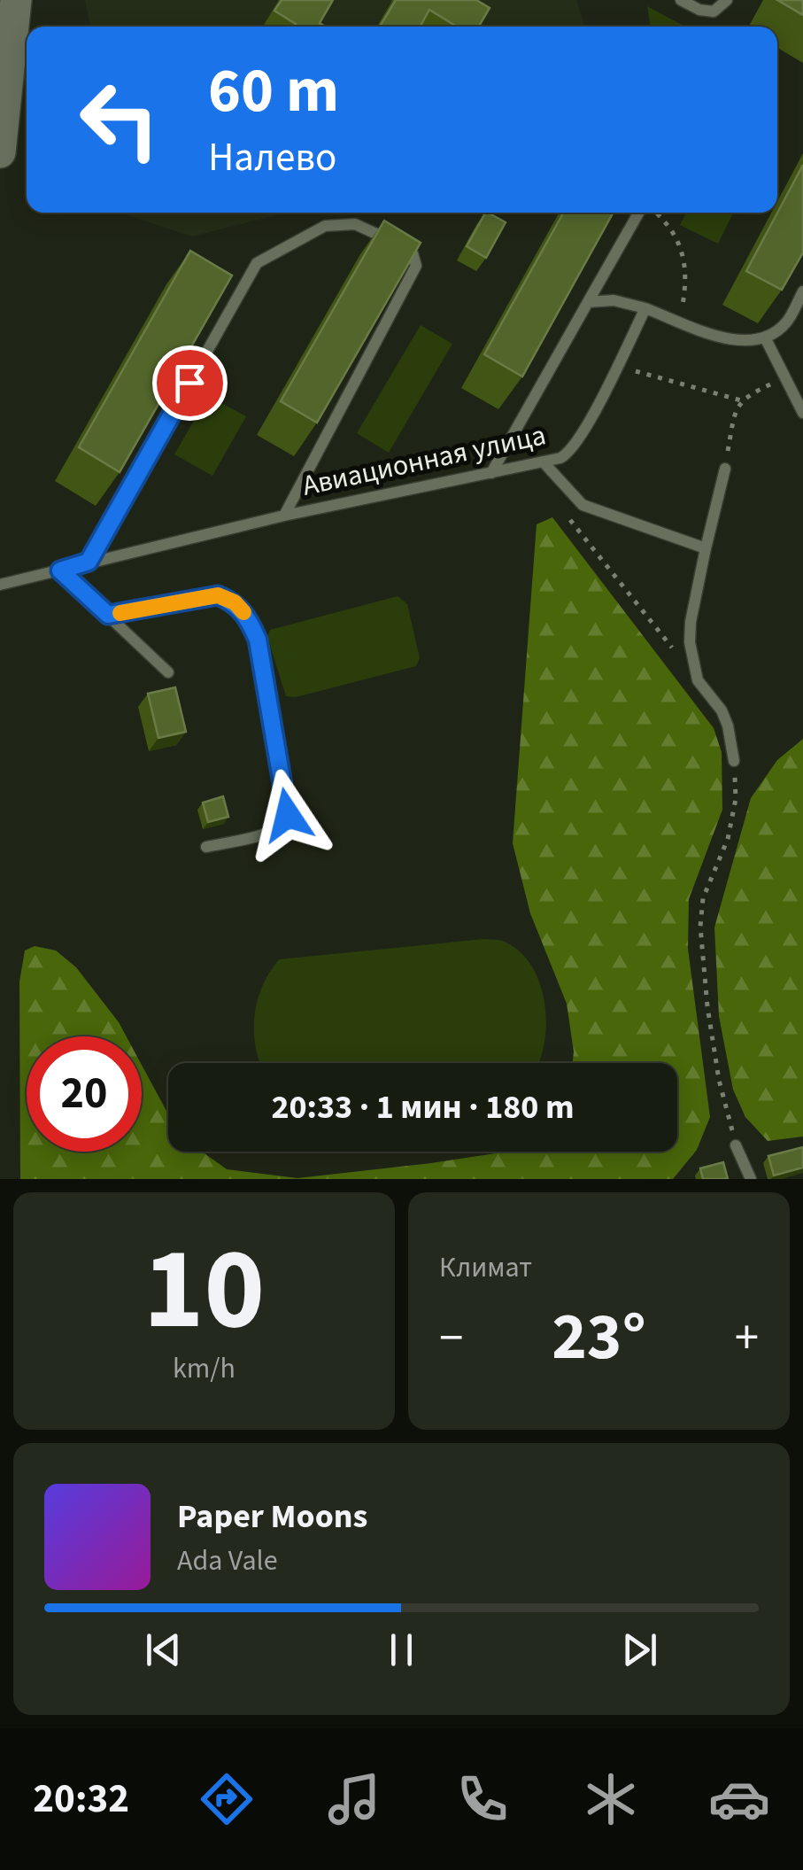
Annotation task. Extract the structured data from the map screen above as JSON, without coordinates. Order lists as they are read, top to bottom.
{
  "streets": {
    "lane": ["Авиационная улица"]
  },
  "page": {
    "turn": ["60 m", "Налево"],
    "limit": "20",
    "trip": "20:33 · 1 мин · 180 m",
    "tile": [
      ["10", "km/h"],
      "Климат"
    ],
    "heat": ["−", "23°", "+"],
    "song": ["Paper Moons", "Ada Vale"],
    "tabs": "20:32"
  }
}
